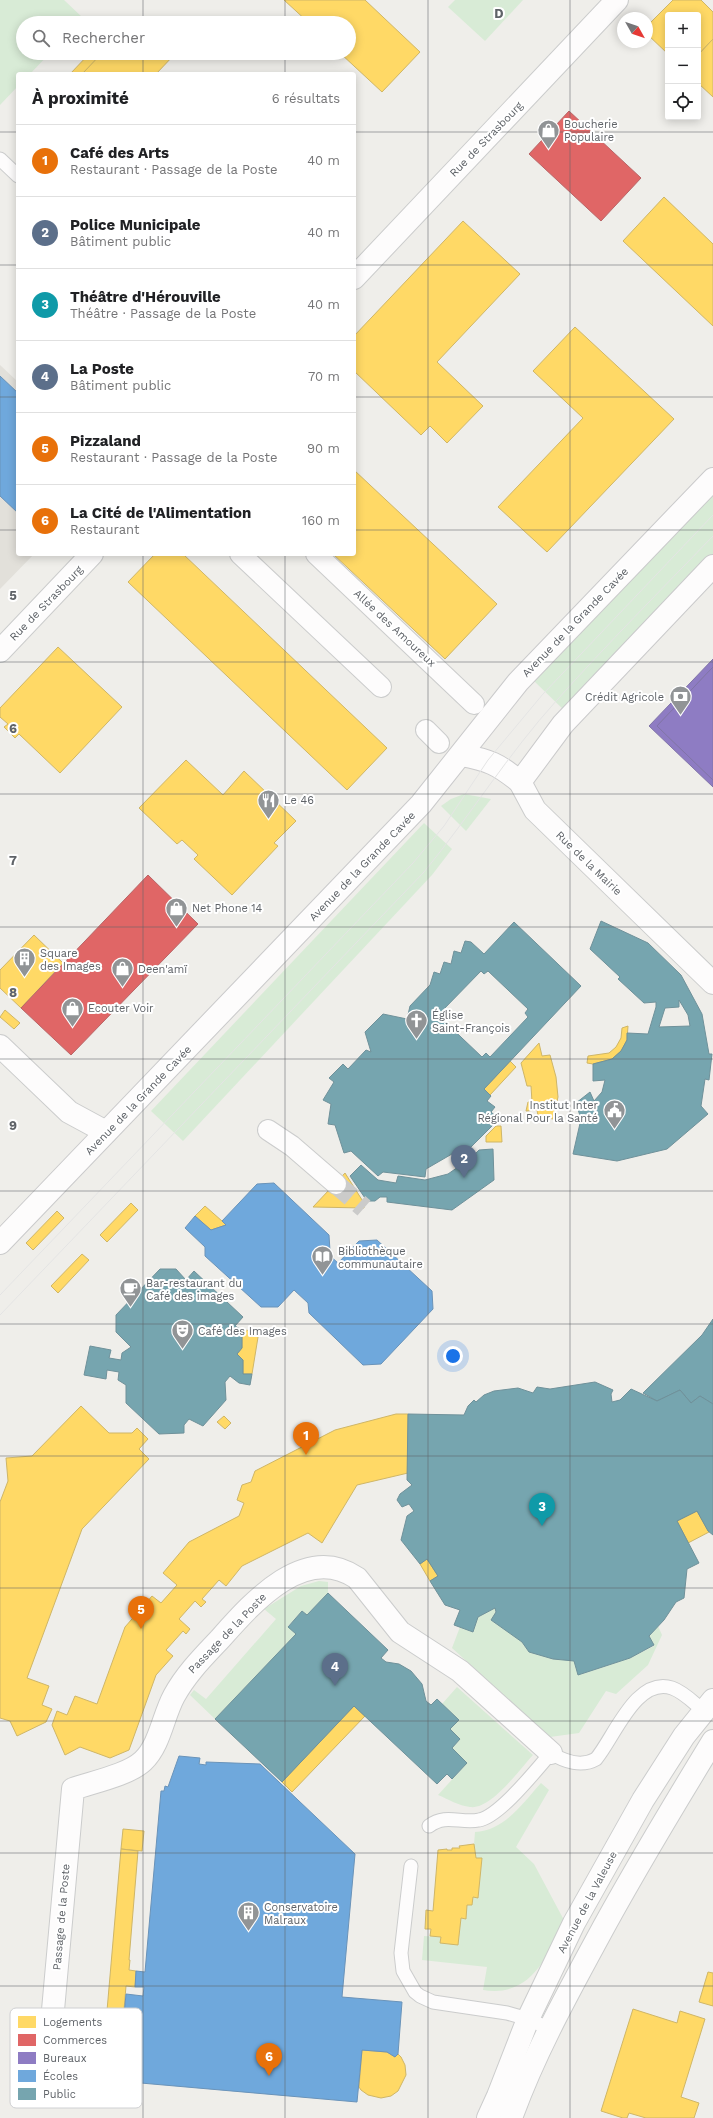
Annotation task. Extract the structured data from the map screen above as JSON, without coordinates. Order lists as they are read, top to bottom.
{
  "streets": {
    "street": [
      "Rue de Strasbourg",
      "Avenue de la Grande Cavée",
      "Allée des Amoureux",
      "Rue de la Mairie",
      "Passage de la Poste",
      "Avenue de la Valeuse"
    ]
  },
  "crossings": [
    ["Avenue de la Grande Cavée", "Rue de la Mairie"],
    ["Passage de la Poste", "Avenue de la Valeuse"]
  ],
  "places": {
    "shop": [
      "Boucherie Populaire",
      "Net Phone 14",
      "Deen'amï",
      "Ecouter Voir"
    ],
    "bank": ["Crédit Agricole"],
    "restaurant": ["Le 46"],
    "building": ["Square des Images", "Conservatoire Malraux"],
    "church": ["Église Saint-François"],
    "public building": ["Institut Inter Régional Pour la Santé"],
    "library": ["Bibliothèque communautaire"],
    "cafe": ["Bar-restaurant du Café des images"],
    "theatre": ["Café des Images"]
  },
  "legend": [
    "Logements",
    "Commerces",
    "Bureaux",
    "Écoles",
    "Public"
  ],
  "north": "bottom right",
  "page": {
    "map_buttons": ["+", "−"],
    "search": "Rechercher",
    "heading": ["À proximité", "6 résultats"],
    "list": [
      {
        "mark": "1",
        "name": "Café des Arts",
        "note": "Restaurant · Passage de la Poste",
        "value": "40 m"
      },
      {
        "mark": "2",
        "name": "Police Municipale",
        "note": "Bâtiment public",
        "value": "40 m"
      },
      {
        "mark": "3",
        "name": "Théâtre d'Hérouville",
        "note": "Théâtre · Passage de la Poste",
        "value": "40 m"
      },
      {
        "mark": "4",
        "name": "La Poste",
        "note": "Bâtiment public",
        "value": "70 m"
      },
      {
        "mark": "5",
        "name": "Pizzaland",
        "note": "Restaurant · Passage de la Poste",
        "value": "90 m"
      },
      {
        "mark": "6",
        "name": "La Cité de l'Alimentation",
        "note": "Restaurant",
        "value": "160 m"
      }
    ],
    "pins": [
      "2",
      "1",
      "3",
      "5",
      "4",
      "6"
    ]
  },
  "grid": {
    "columns": ["D"],
    "rows": [
      "5",
      "6",
      "7",
      "8",
      "9"
    ]
  }
}
